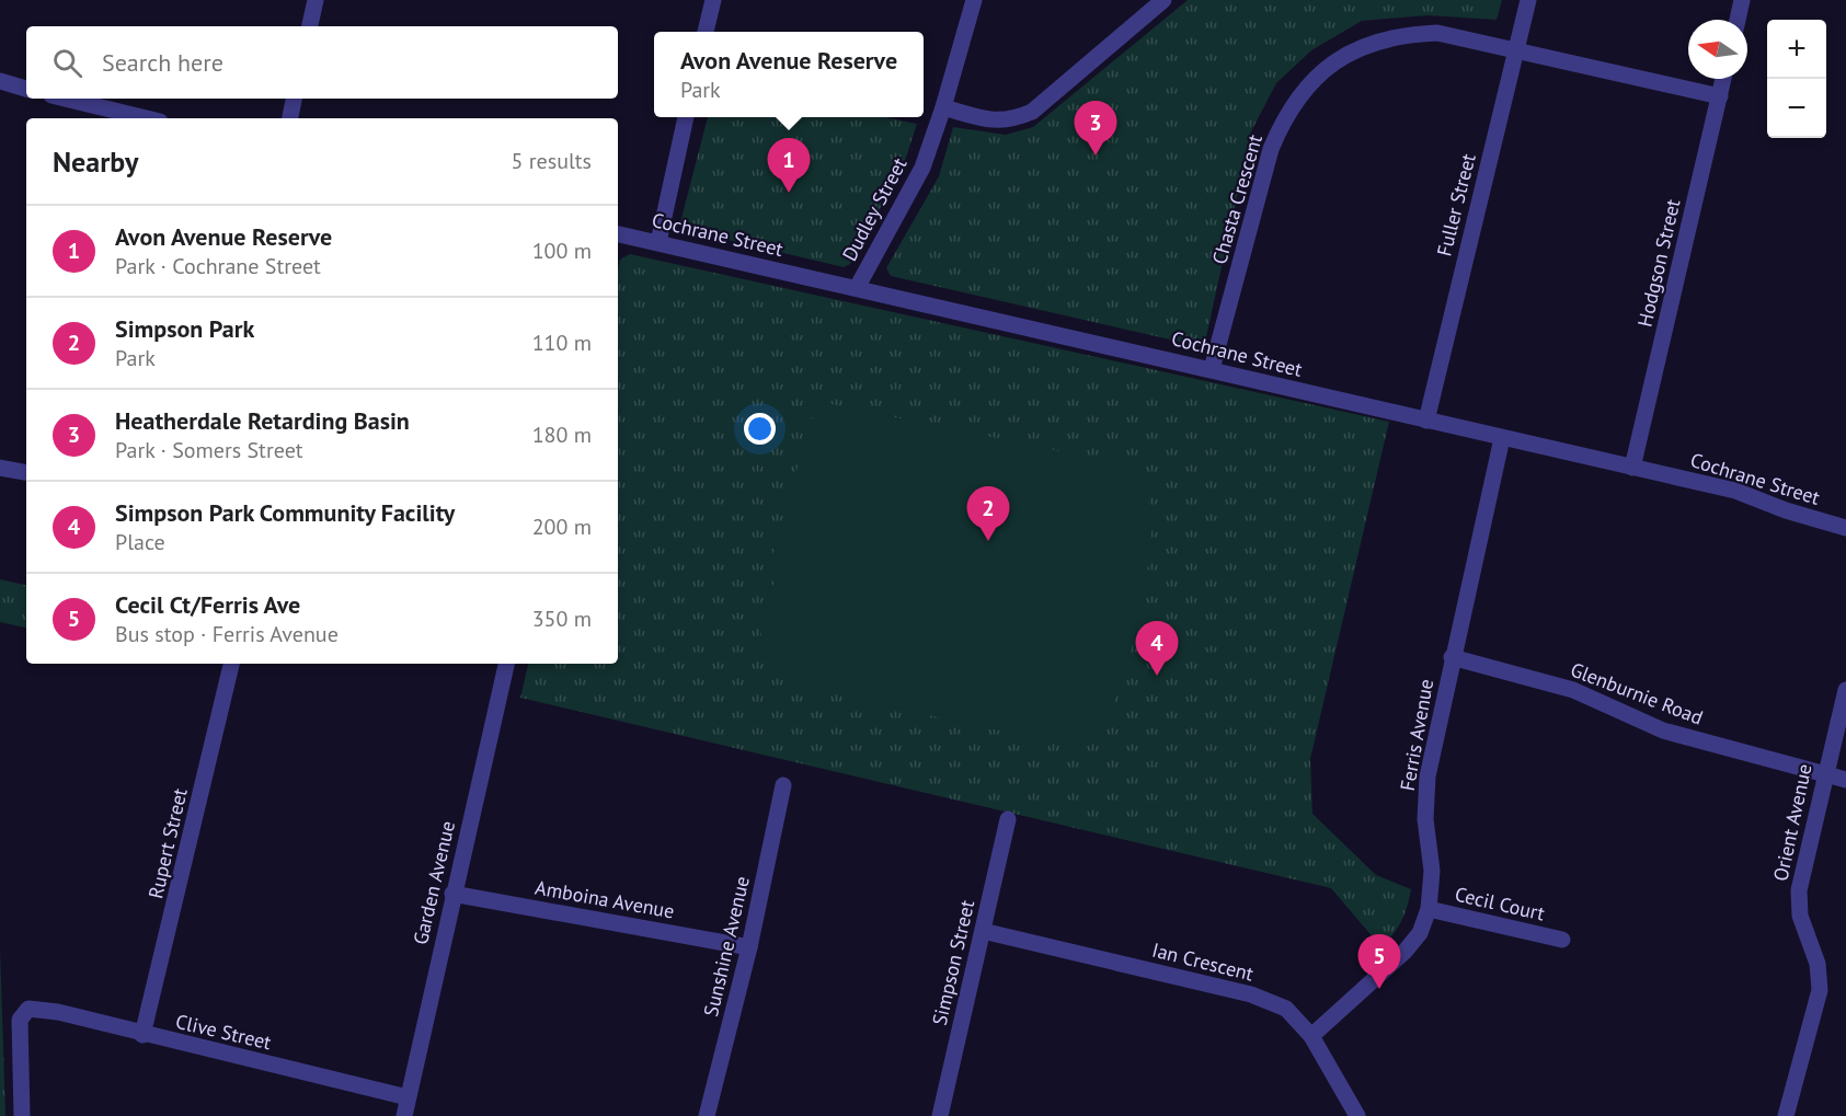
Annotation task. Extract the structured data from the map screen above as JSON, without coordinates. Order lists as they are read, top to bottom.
{
  "streets": {
    "street": [
      "Chasta Crescent",
      "Fuller Street",
      "Dudley Street",
      "Cochrane Street",
      "Hodgson Street",
      "Glenburnie Road",
      "Ferris Avenue",
      "Orient Avenue",
      "Rupert Street",
      "Garden Avenue",
      "Amboina Avenue",
      "Cecil Court",
      "Sunshine Avenue",
      "Ian Crescent",
      "Simpson Street",
      "Clive Street"
    ]
  },
  "crossings": [
    ["Chasta Crescent", "Fuller Street"],
    ["Chasta Crescent", "Cochrane Street"],
    ["Chasta Crescent", "Hodgson Street"],
    ["Fuller Street", "Cochrane Street"],
    ["Dudley Street", "Cochrane Street"],
    ["Cochrane Street", "Hodgson Street"],
    ["Cochrane Street", "Ferris Avenue"],
    ["Glenburnie Road", "Ferris Avenue"],
    ["Glenburnie Road", "Orient Avenue"],
    ["Ferris Avenue", "Cecil Court"],
    ["Ferris Avenue", "Ian Crescent"],
    ["Rupert Street", "Clive Street"],
    ["Garden Avenue", "Amboina Avenue"],
    ["Garden Avenue", "Clive Street"],
    ["Amboina Avenue", "Sunshine Avenue"],
    ["Ian Crescent", "Simpson Street"]
  ],
  "north": "left",
  "page": {
    "map_buttons": ["+", "−"],
    "search": "Search here",
    "popup": ["Avon Avenue Reserve", "Park"],
    "pins": [
      "3",
      "1",
      "2",
      "4",
      "5"
    ],
    "heading": ["Nearby", "5 results"],
    "list": [
      {
        "mark": "1",
        "name": "Avon Avenue Reserve",
        "note": "Park · Cochrane Street",
        "value": "100 m"
      },
      {
        "mark": "2",
        "name": "Simpson Park",
        "note": "Park",
        "value": "110 m"
      },
      {
        "mark": "3",
        "name": "Heatherdale Retarding Basin",
        "note": "Park · Somers Street",
        "value": "180 m"
      },
      {
        "mark": "4",
        "name": "Simpson Park Community Facility",
        "note": "Place",
        "value": "200 m"
      },
      {
        "mark": "5",
        "name": "Cecil Ct/Ferris Ave",
        "note": "Bus stop · Ferris Avenue",
        "value": "350 m"
      }
    ]
  }
}
